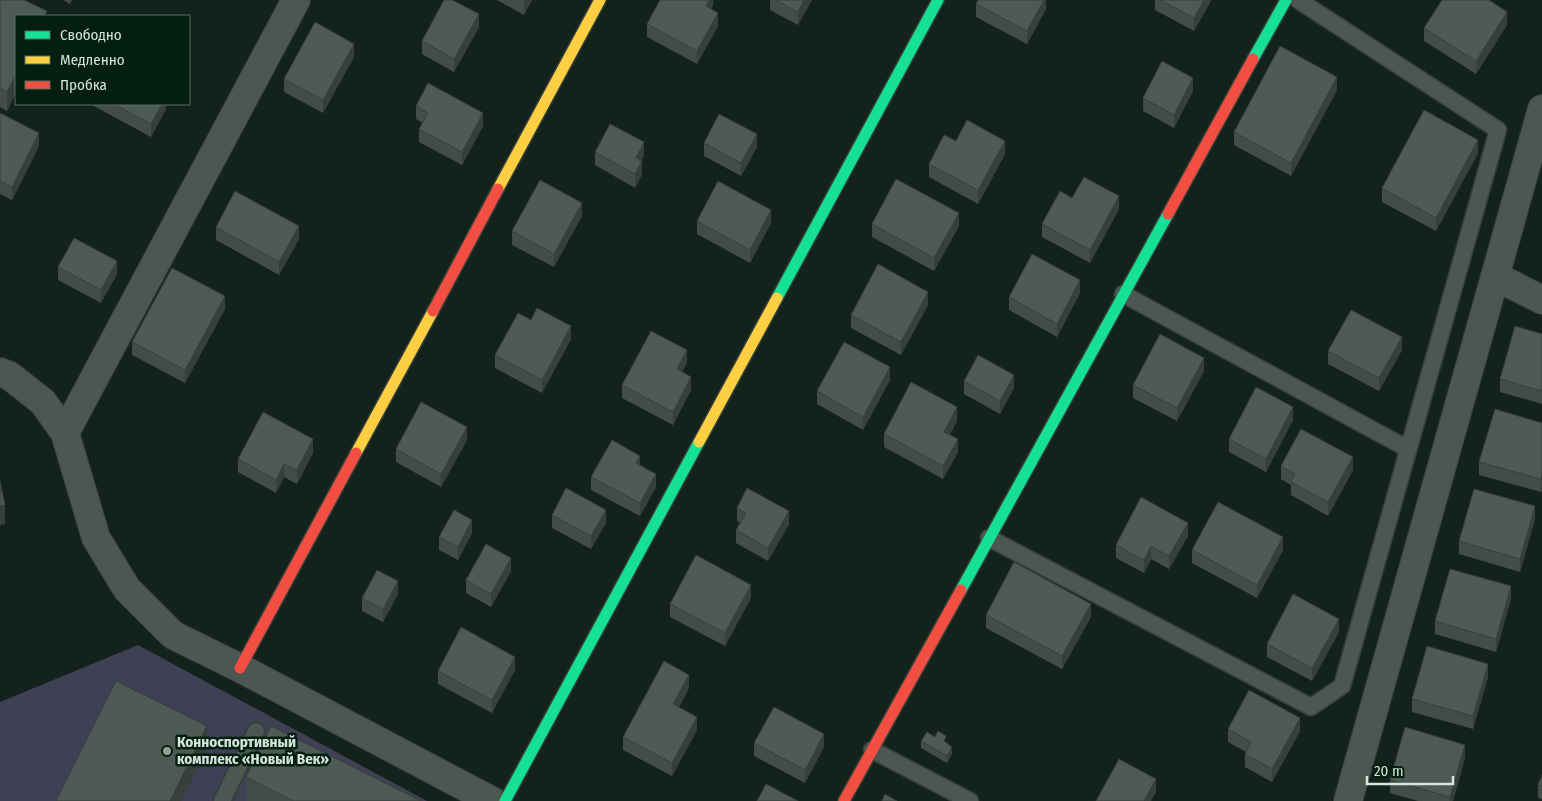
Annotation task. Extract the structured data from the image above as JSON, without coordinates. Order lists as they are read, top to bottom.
{
  "places": ["Конноспортивный комплекс «Новый Век»"],
  "legend": ["Свободно", "Медленно", "Пробка"],
  "scale_bar": "20 m"
}
